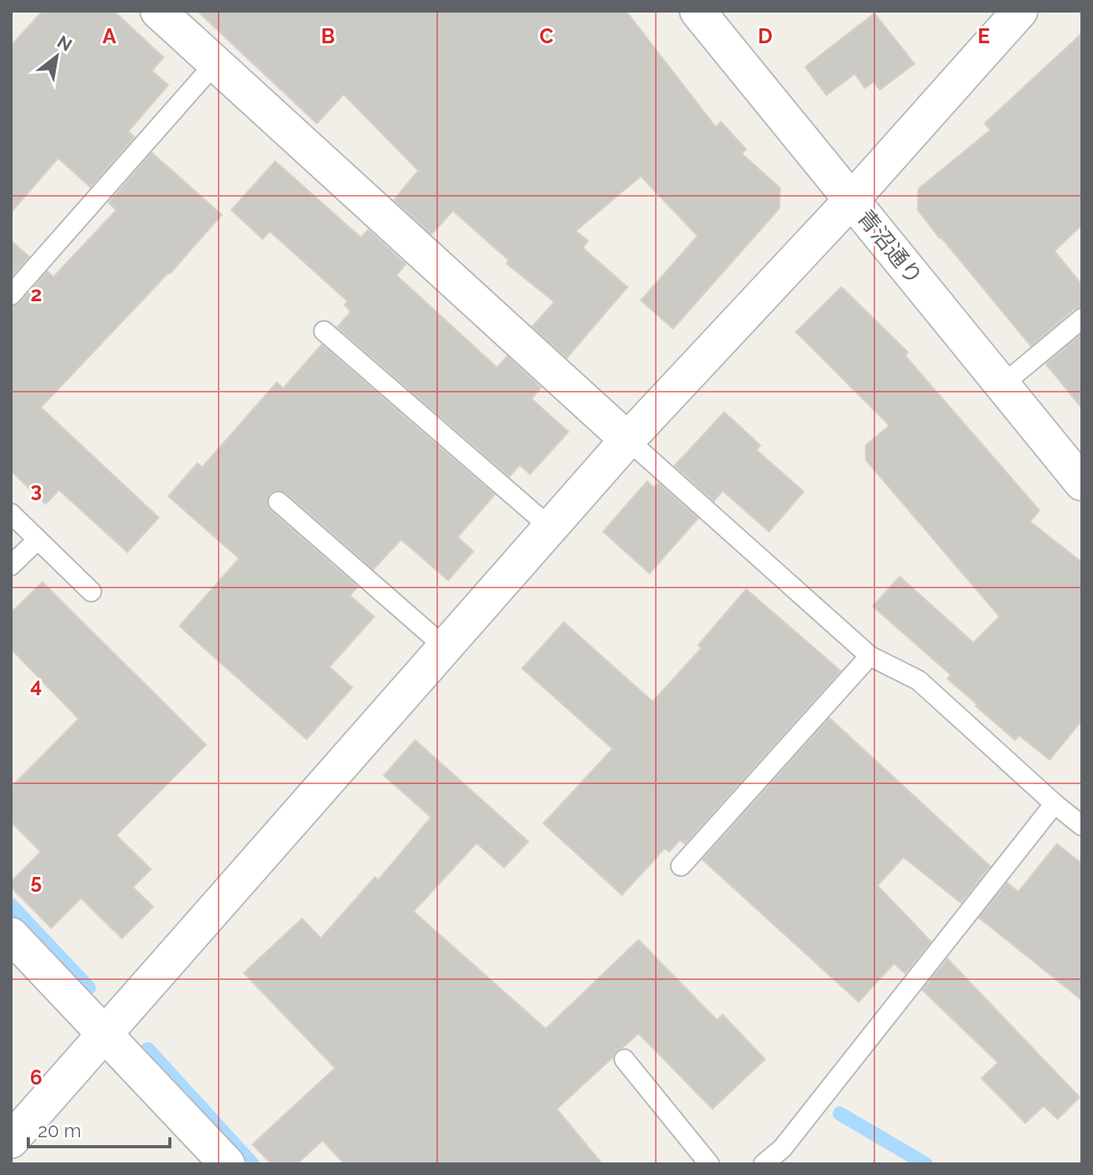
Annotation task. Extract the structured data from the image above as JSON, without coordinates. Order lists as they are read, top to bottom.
{
  "streets": {
    "street": ["青沼通り"]
  },
  "scale_bar": "20 m",
  "north": "top right",
  "grid": {
    "columns": [
      "A",
      "B",
      "C",
      "D",
      "E"
    ],
    "rows": [
      "2",
      "3",
      "4",
      "5",
      "6"
    ]
  }
}
